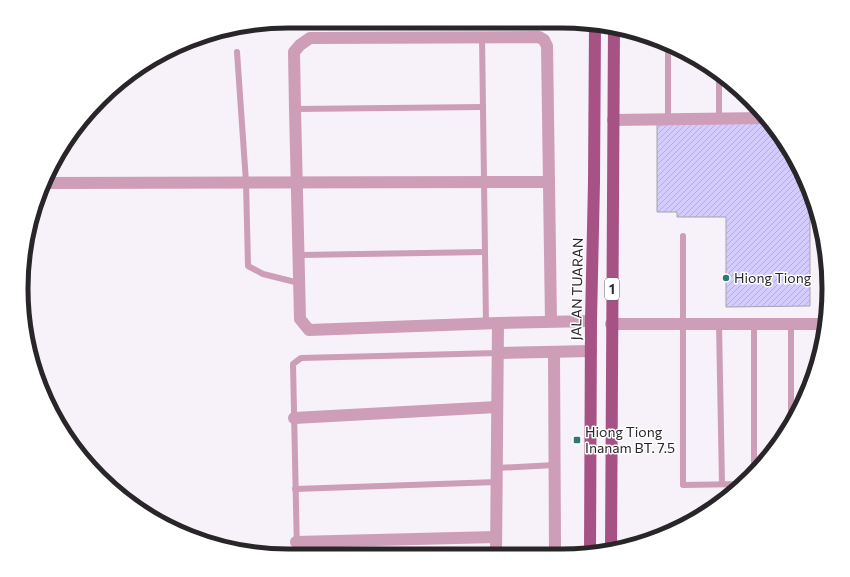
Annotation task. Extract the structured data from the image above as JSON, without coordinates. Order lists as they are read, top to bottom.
{
  "streets": {
    "main road": ["JALAN TUARAN", "1"]
  },
  "places": {
    "other": ["Hiong Tiong"],
    "transit": ["Hiong Tiong Inanam BT. 7.5"]
  }
}
